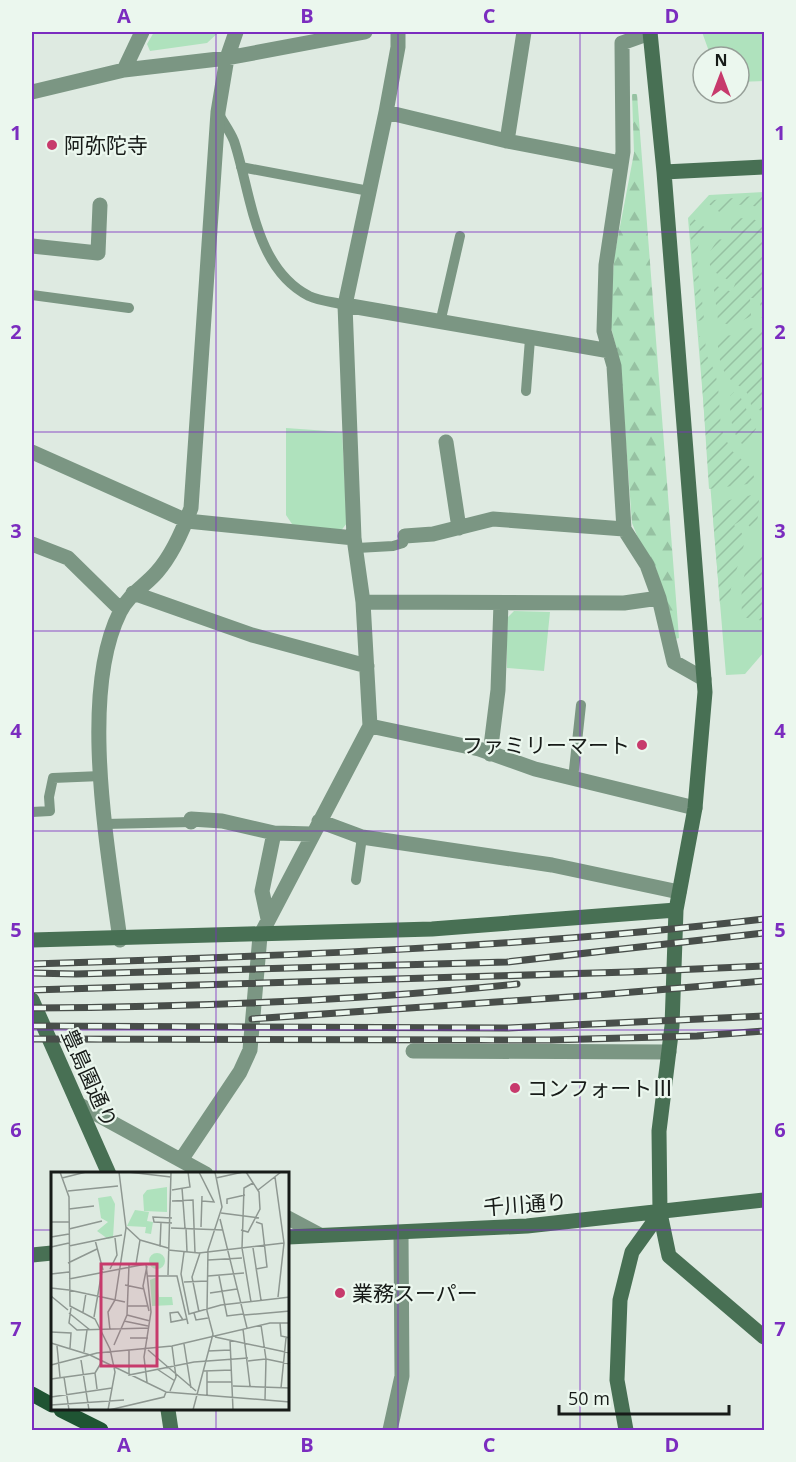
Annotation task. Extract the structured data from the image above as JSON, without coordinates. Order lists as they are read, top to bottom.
{
  "streets": {
    "street": ["豊島園通り", "千川通り"]
  },
  "places": [
    "阿弥陀寺",
    "ファミリーマート",
    "コンフォートⅢ",
    "業務スーパー"
  ],
  "scale_bar": "50 m",
  "north": "top",
  "grid": {
    "columns": [
      "A",
      "B",
      "C",
      "D"
    ],
    "rows": [
      "1",
      "2",
      "3",
      "4",
      "5",
      "6",
      "7"
    ]
  }
}
